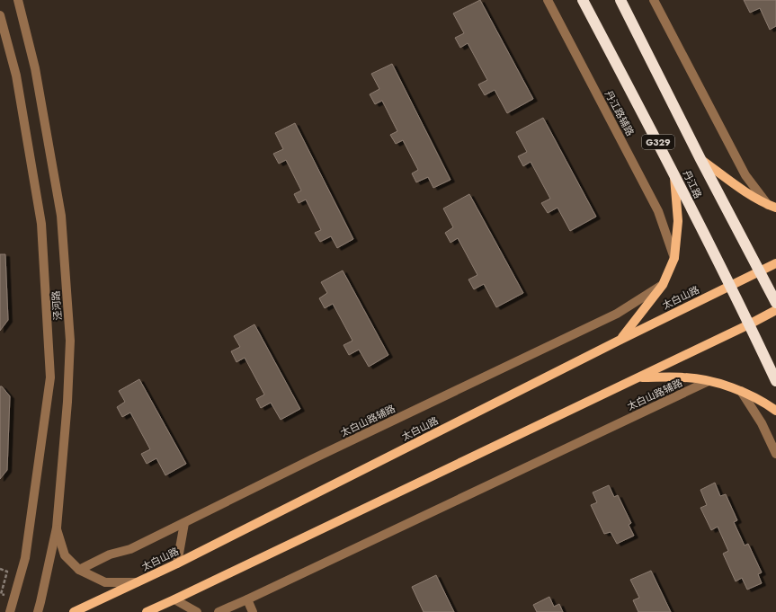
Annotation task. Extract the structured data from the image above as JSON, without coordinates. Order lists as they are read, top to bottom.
{
  "streets": {
    "highway": ["G329", "丹江路"],
    "main road": ["太白山路"],
    "street": ["丹江路辅路", "泾河路", "太白山路辅路"]
  },
  "crossings": [
    ["丹江路", "太白山路"]
  ]
}
